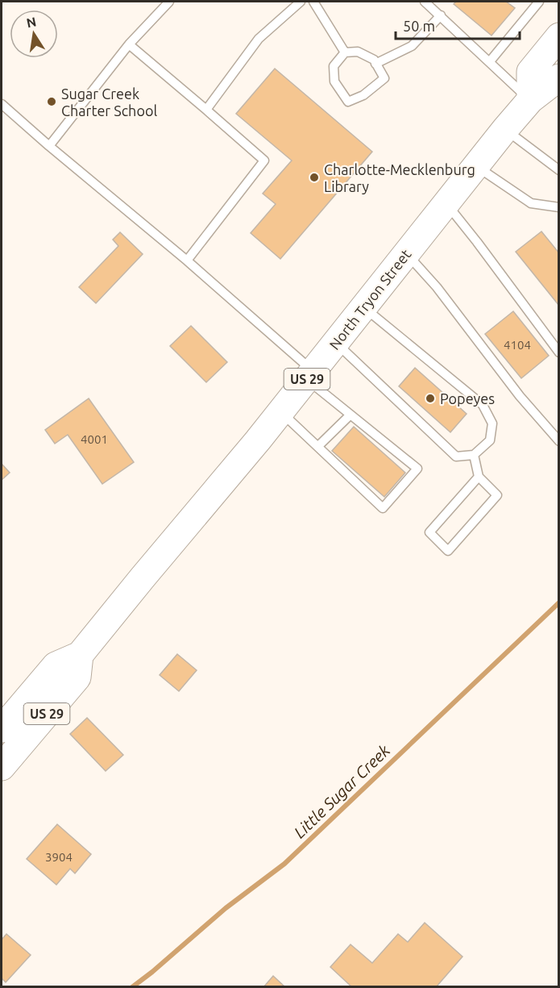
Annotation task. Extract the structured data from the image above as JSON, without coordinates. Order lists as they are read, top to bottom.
{
  "streets": {
    "main road": ["North Tryon Street", "US 29"]
  },
  "crossings": [
    ["North Tryon Street", "US 29"]
  ],
  "water": ["Little Sugar Creek"],
  "places": ["Sugar Creek Charter School", "Charlotte-Mecklenburg Library", "Popeyes"],
  "house_numbers": ["4104", "4001", "3904"],
  "scale_bar": "50 m",
  "north": "top"
}
